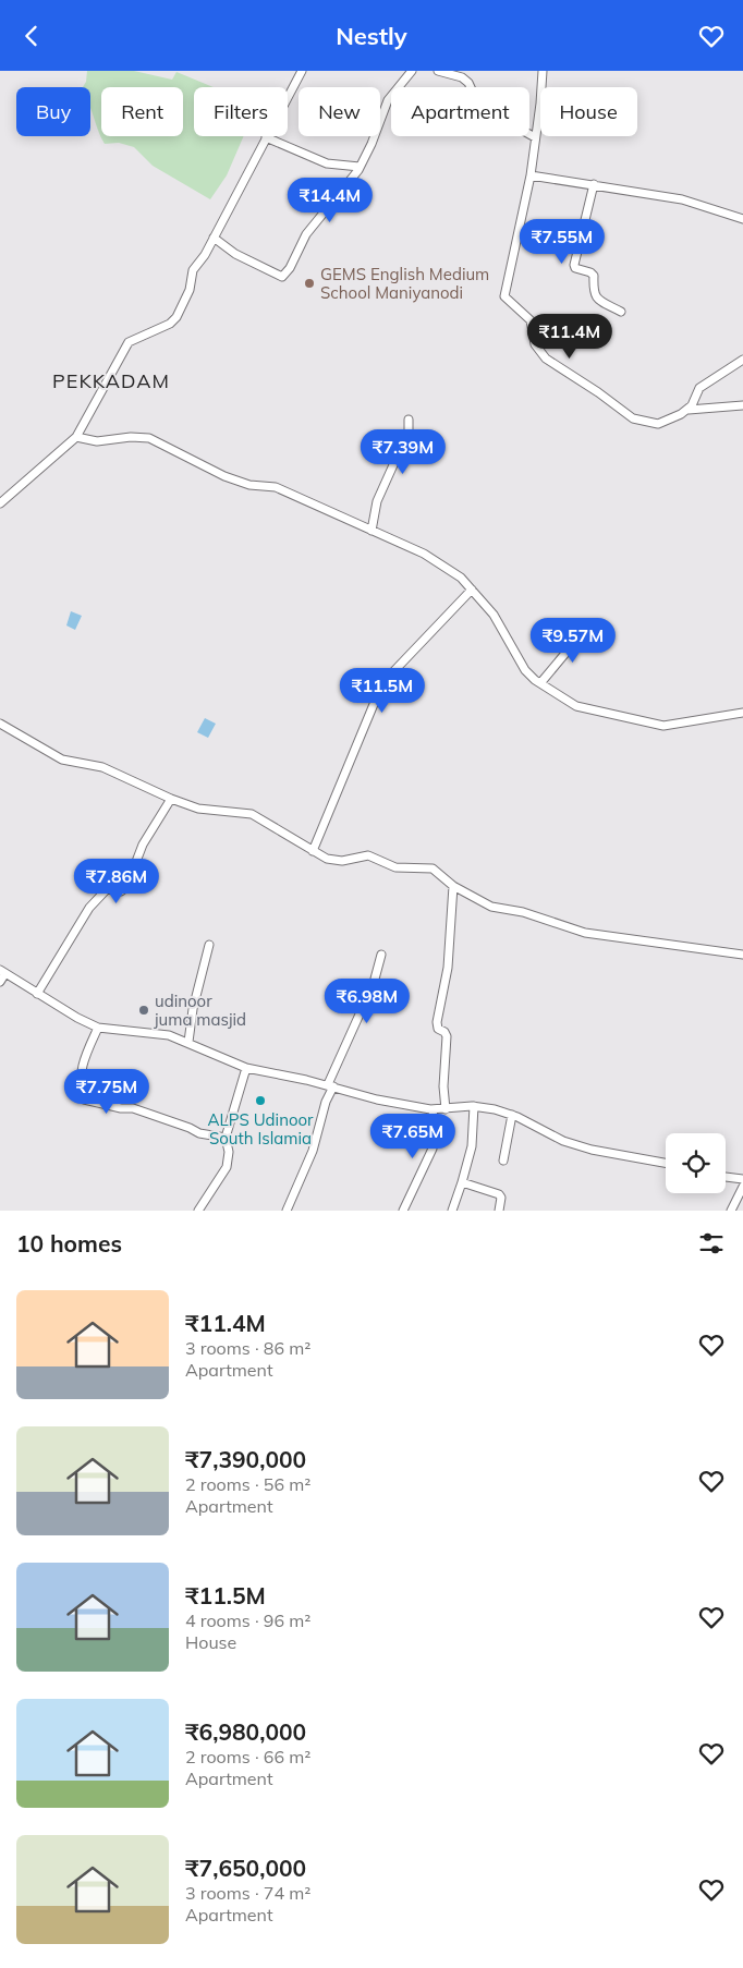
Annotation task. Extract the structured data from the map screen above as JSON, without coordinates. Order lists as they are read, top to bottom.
{
  "districts": ["PEKKADAM"],
  "places": ["GEMS English Medium School Maniyanodi", "udinoor juma masjid", "ALPS Udinoor South Islamia"],
  "page": {
    "header": "Nestly",
    "chip": [
      "Buy",
      "Rent",
      "Filters",
      "New",
      "Apartment",
      "House"
    ],
    "price": [
      "₹14.4M",
      "₹7.55M",
      "₹11.4M",
      "₹7.39M",
      "₹9.57M",
      "₹11.5M",
      "₹7.86M",
      "₹6.98M",
      "₹7.75M",
      "₹7.65M"
    ],
    "heading": "10 homes",
    "list": [
      {
        "name": "₹11.4M",
        "note": "3 rooms · 86 m² · Apartment"
      },
      {
        "name": "₹7,390,000",
        "note": "2 rooms · 56 m² · Apartment"
      },
      {
        "name": "₹11.5M",
        "note": "4 rooms · 96 m² · House"
      },
      {
        "name": "₹6,980,000",
        "note": "2 rooms · 66 m² · Apartment"
      },
      {
        "name": "₹7,650,000",
        "note": "3 rooms · 74 m² · Apartment"
      }
    ]
  }
}
